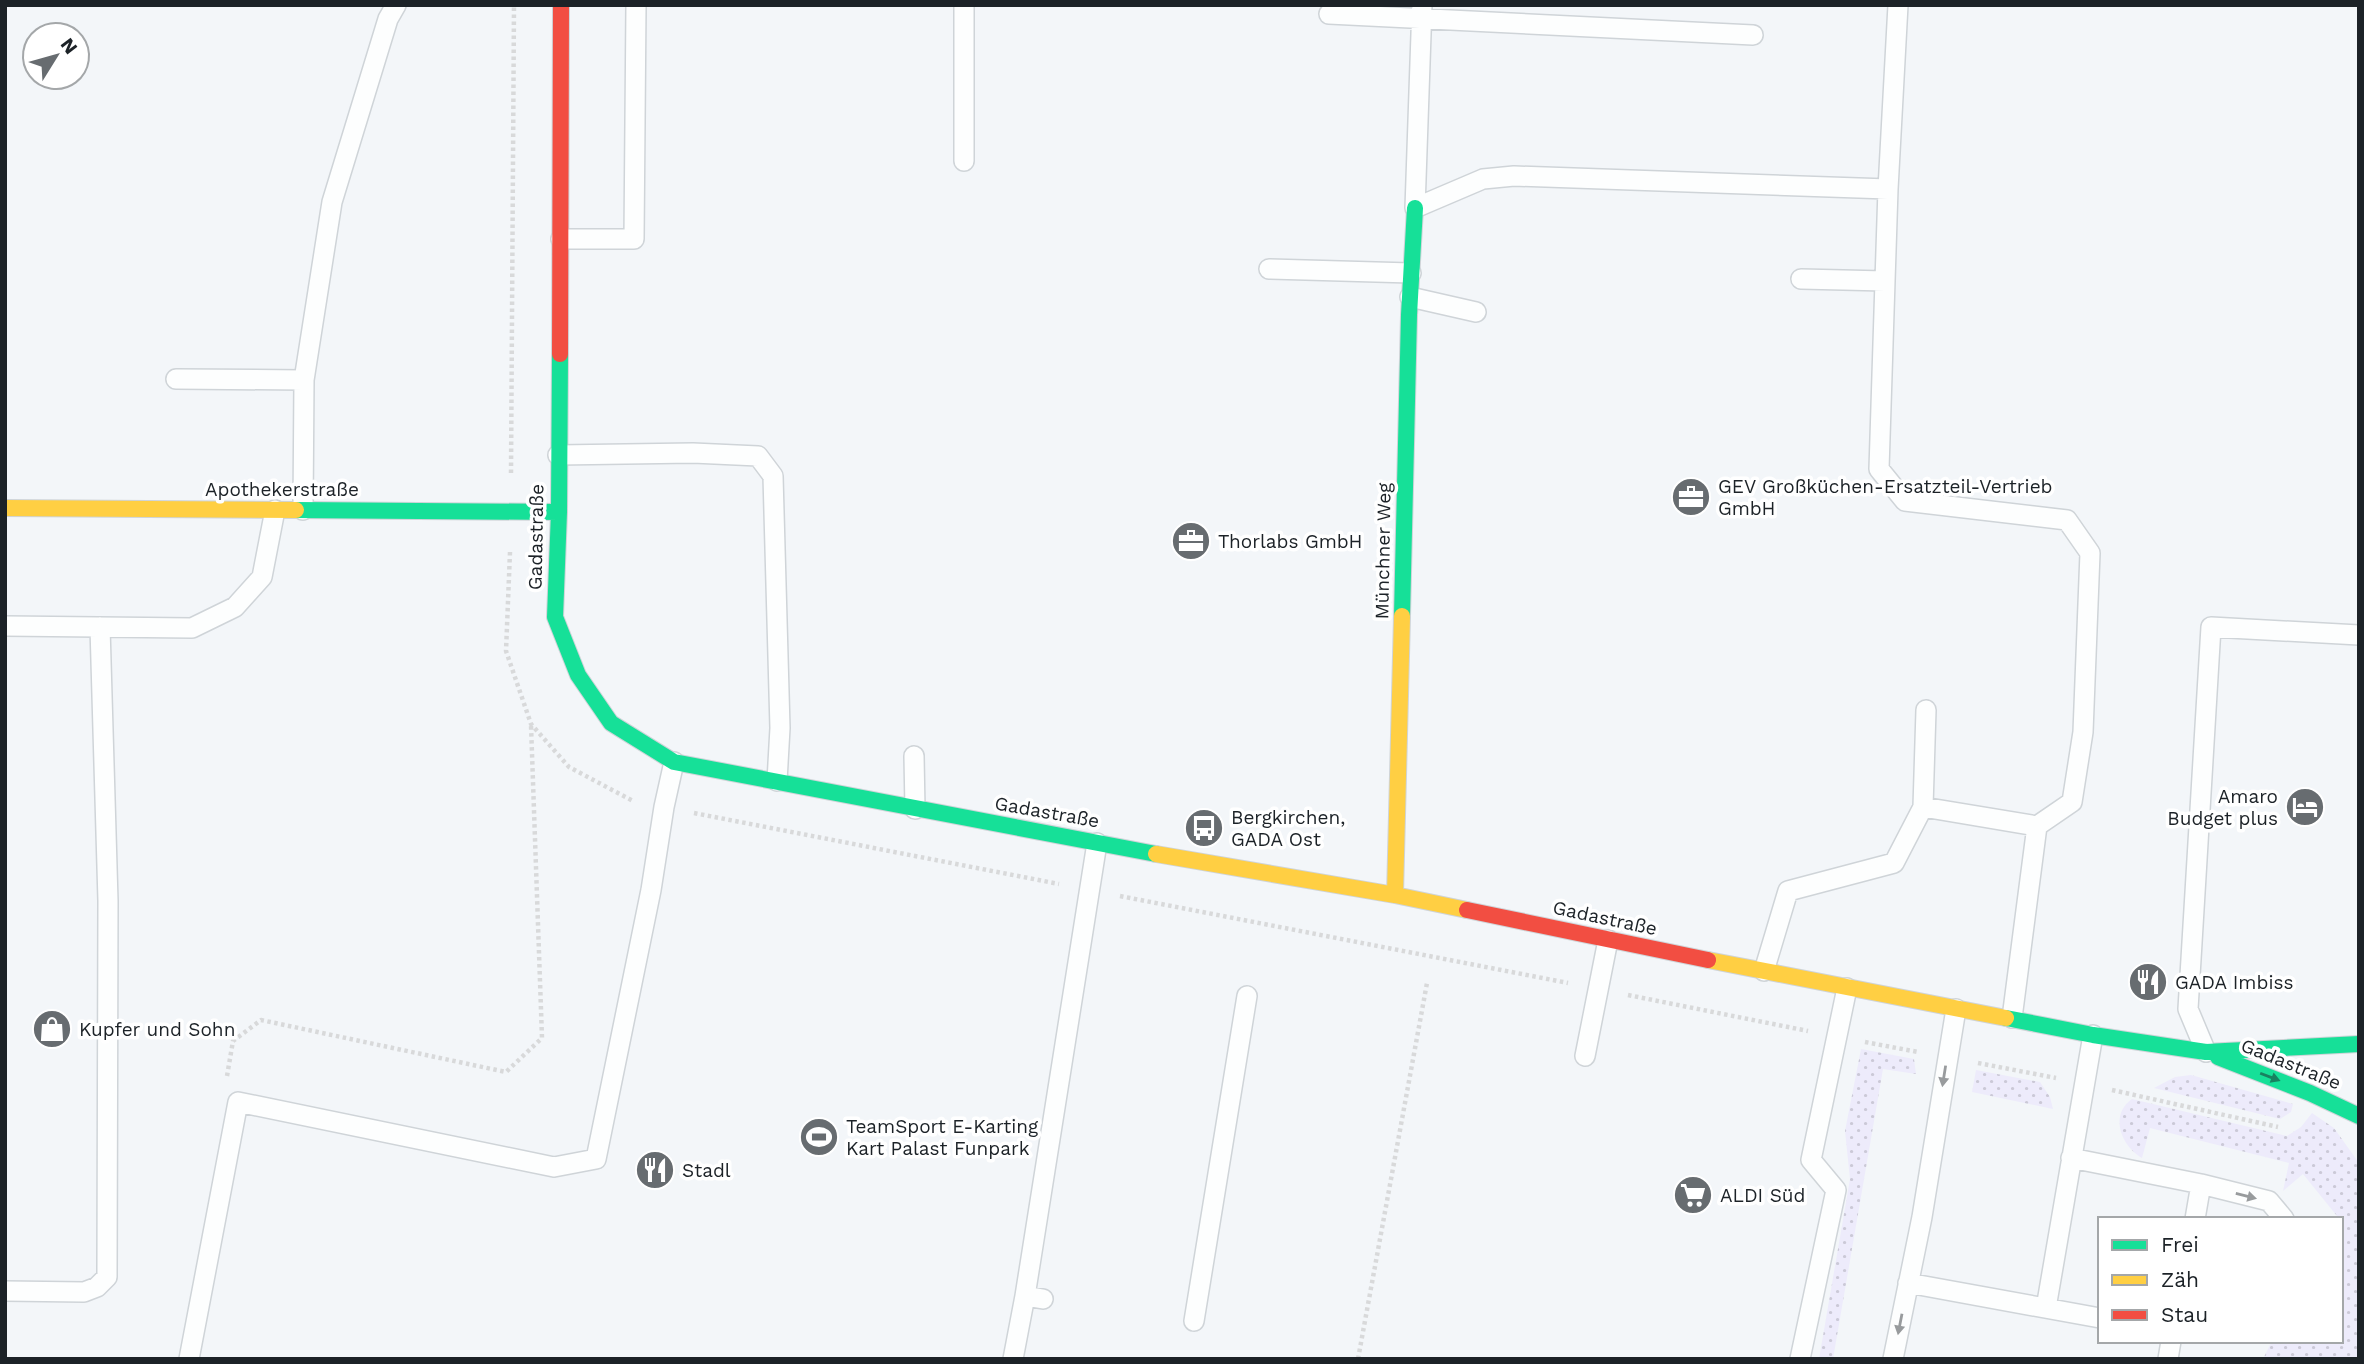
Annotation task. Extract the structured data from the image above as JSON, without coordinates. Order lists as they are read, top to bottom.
{
  "streets": {
    "street": ["Apothekerstraße", "Gadastraße", "Münchner Weg"]
  },
  "crossings": [
    ["Apothekerstraße", "Gadastraße"],
    ["Gadastraße", "Münchner Weg"]
  ],
  "places": {
    "office": ["GEV Großküchen-Ersatzteil-Vertrieb GmbH", "Thorlabs GmbH"],
    "hotel": ["Amaro Budget plus"],
    "bus stop": ["Bergkirchen, GADA Ost"],
    "restaurant": ["GADA Imbiss", "Stadl"],
    "shop": ["Kupfer und Sohn"],
    "sports": ["TeamSport E-Karting Kart Palast Funpark"],
    "supermarket": ["ALDI Süd"]
  },
  "legend": ["Frei", "Zäh", "Stau"],
  "north": "top right"
}
